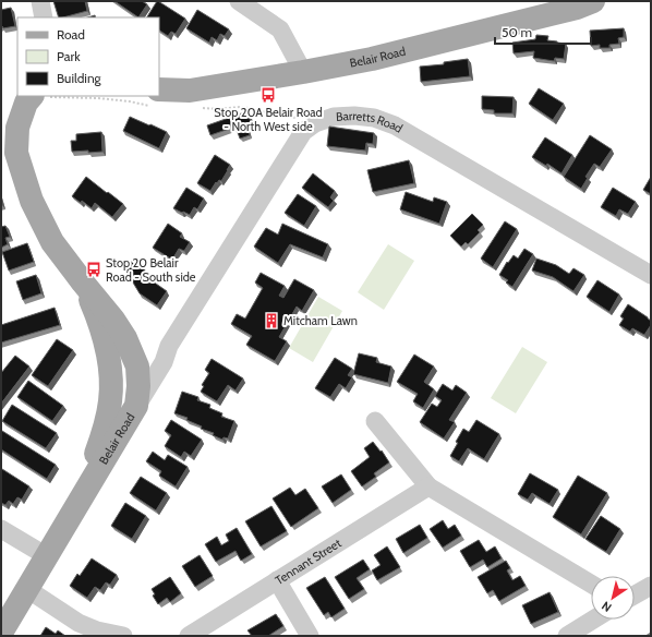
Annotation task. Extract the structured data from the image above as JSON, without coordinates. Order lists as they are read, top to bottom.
{
  "streets": {
    "main road": ["Belair Road"],
    "street": ["Barretts Road", "Tennant Street"]
  },
  "crossings": [
    ["Belair Road", "Barretts Road"]
  ],
  "places": {
    "bus stop": ["Stop 20A Belair Road - North West side", "Stop 20 Belair Road - South side"],
    "building": ["Mitcham Lawn"]
  },
  "legend": ["Road", "Park", "Building"],
  "scale_bar": "50 m",
  "north": "bottom left"
}
